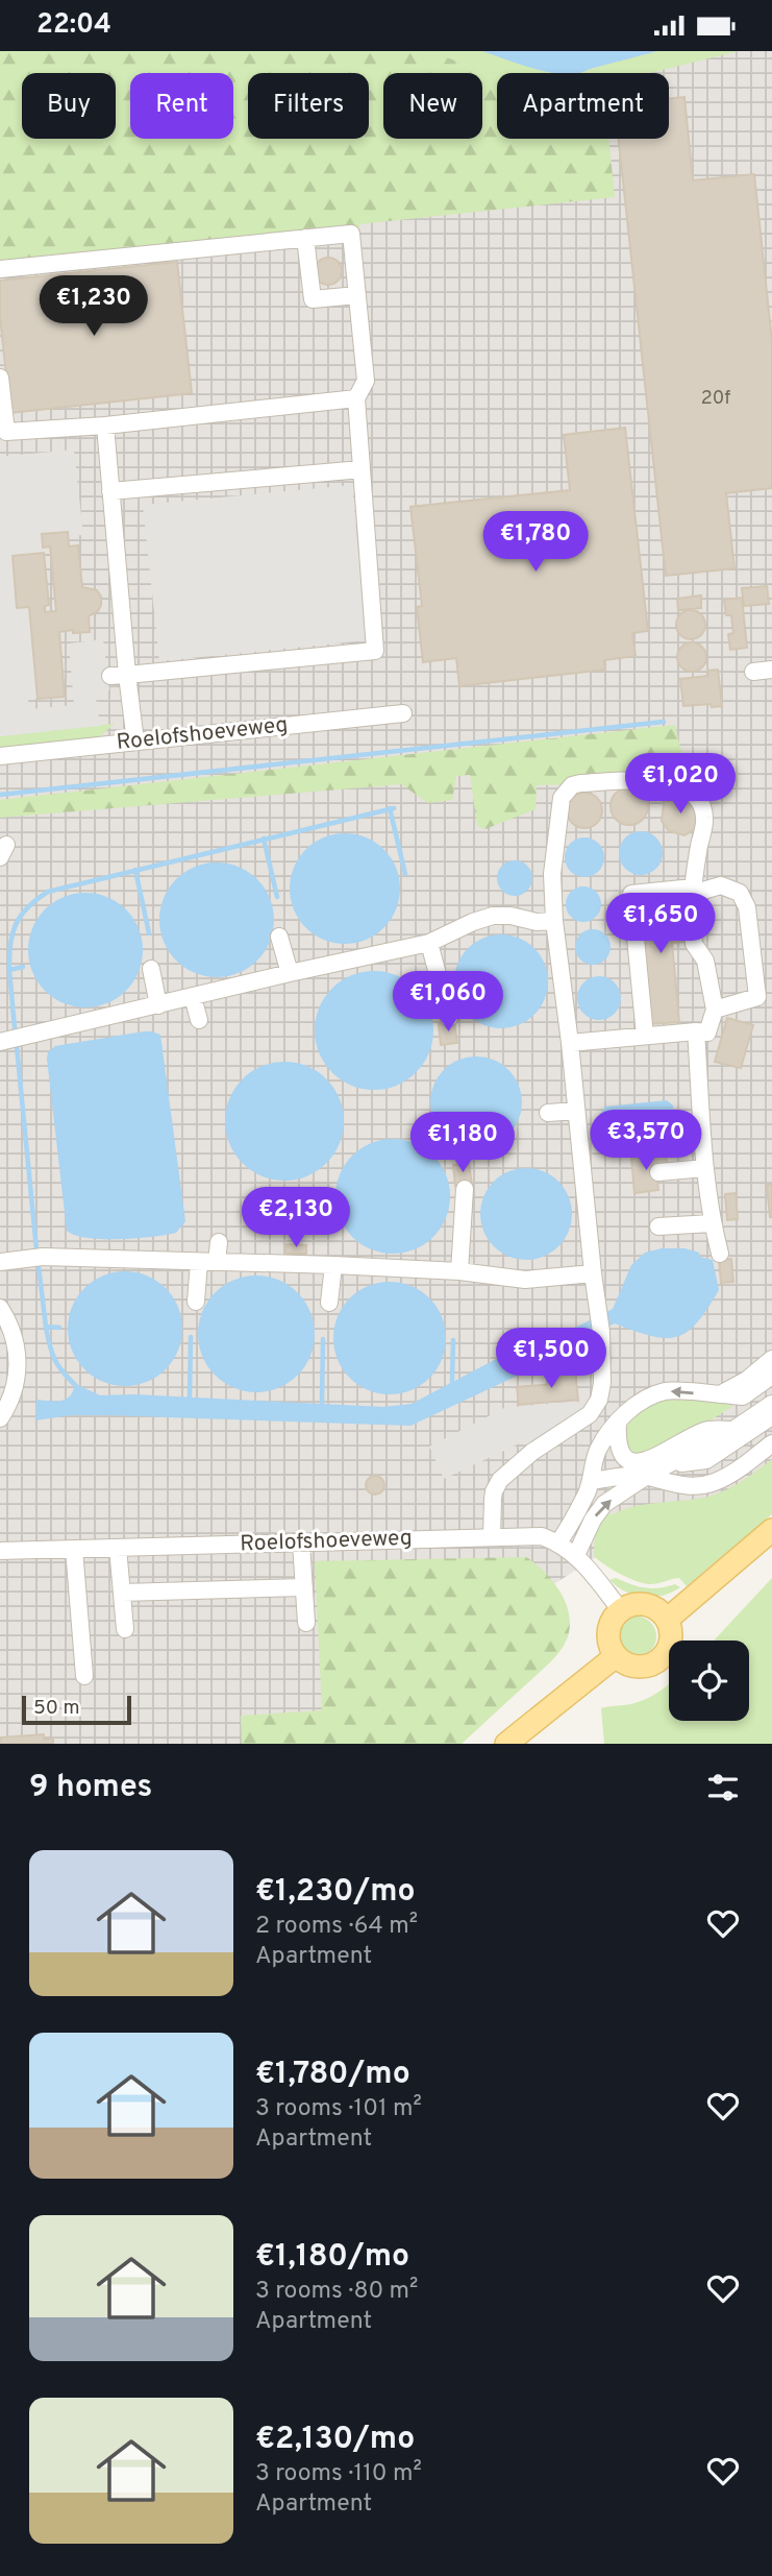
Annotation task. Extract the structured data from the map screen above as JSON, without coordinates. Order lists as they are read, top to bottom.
{
  "streets": {
    "street": ["Roelofshoeveweg"]
  },
  "house_numbers": ["20f"],
  "scale_bar": "50 m",
  "page": {
    "status": "22:04",
    "chip": [
      "Buy",
      "Rent",
      "Filters",
      "New",
      "Apartment"
    ],
    "price": [
      "€1,230",
      "€1,780",
      "€1,020",
      "€1,650",
      "€1,060",
      "€3,570",
      "€1,180",
      "€2,130",
      "€1,500"
    ],
    "scale": "50 m",
    "heading": "9 homes",
    "list": [
      {
        "name": "€1,230/mo",
        "note": "2 rooms · 64 m² · Apartment"
      },
      {
        "name": "€1,780/mo",
        "note": "3 rooms · 101 m² · Apartment"
      },
      {
        "name": "€1,180/mo",
        "note": "3 rooms · 80 m² · Apartment"
      },
      {
        "name": "€2,130/mo",
        "note": "3 rooms · 110 m² · Apartment"
      }
    ]
  }
}
